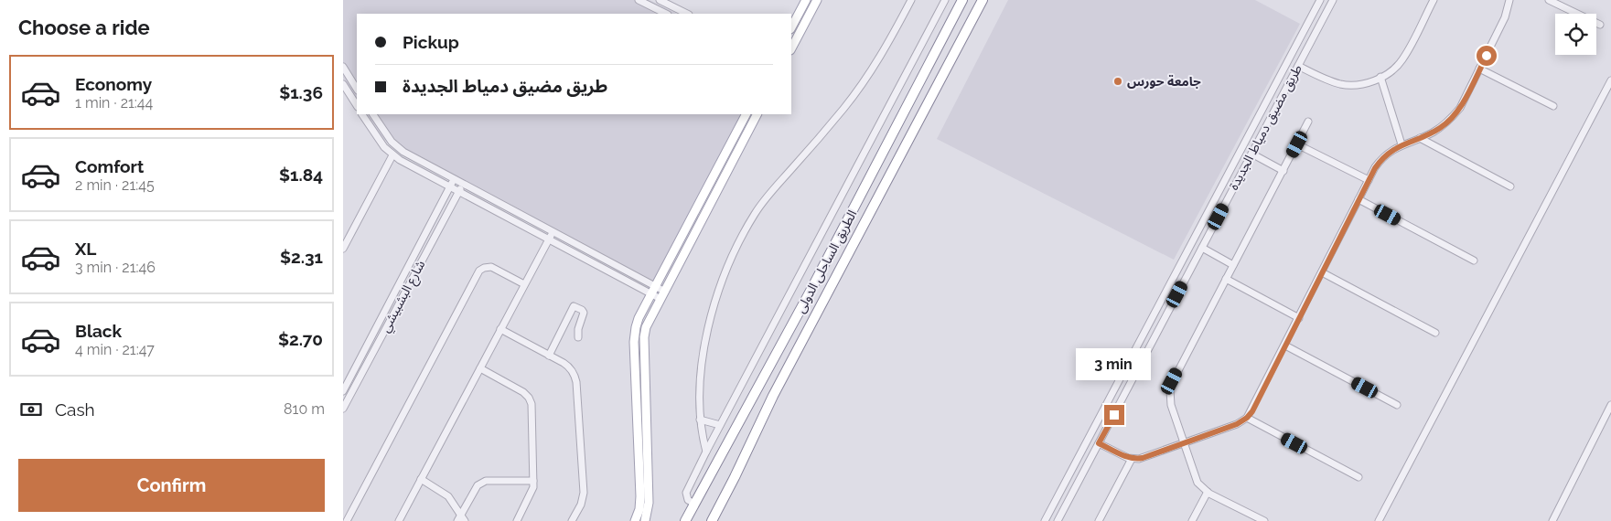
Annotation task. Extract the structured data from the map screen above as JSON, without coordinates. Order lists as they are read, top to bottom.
{
  "streets": {
    "highway": ["الطريق الساحلى الدولى"],
    "street": ["طريق مضيق دمياط الجديدة", "شارع البشبيشي"]
  },
  "places": ["جامعة حورس"],
  "page": {
    "heading": "Choose a ride",
    "banner": ["Pickup", "طريق مضيق دمياط الجديدة"],
    "list": [
      {
        "name": "Economy",
        "note": "1 min · 21:44",
        "value": "$1.36"
      },
      {
        "name": "Comfort",
        "note": "2 min · 21:45",
        "value": "$1.84"
      },
      {
        "name": "XL",
        "note": "3 min · 21:46",
        "value": "$2.31"
      },
      {
        "name": "Black",
        "note": "4 min · 21:47",
        "value": "$2.70"
      }
    ],
    "bubble": "3 min",
    "pay": ["Cash", "810 m"],
    "buttons": "Confirm"
  }
}
